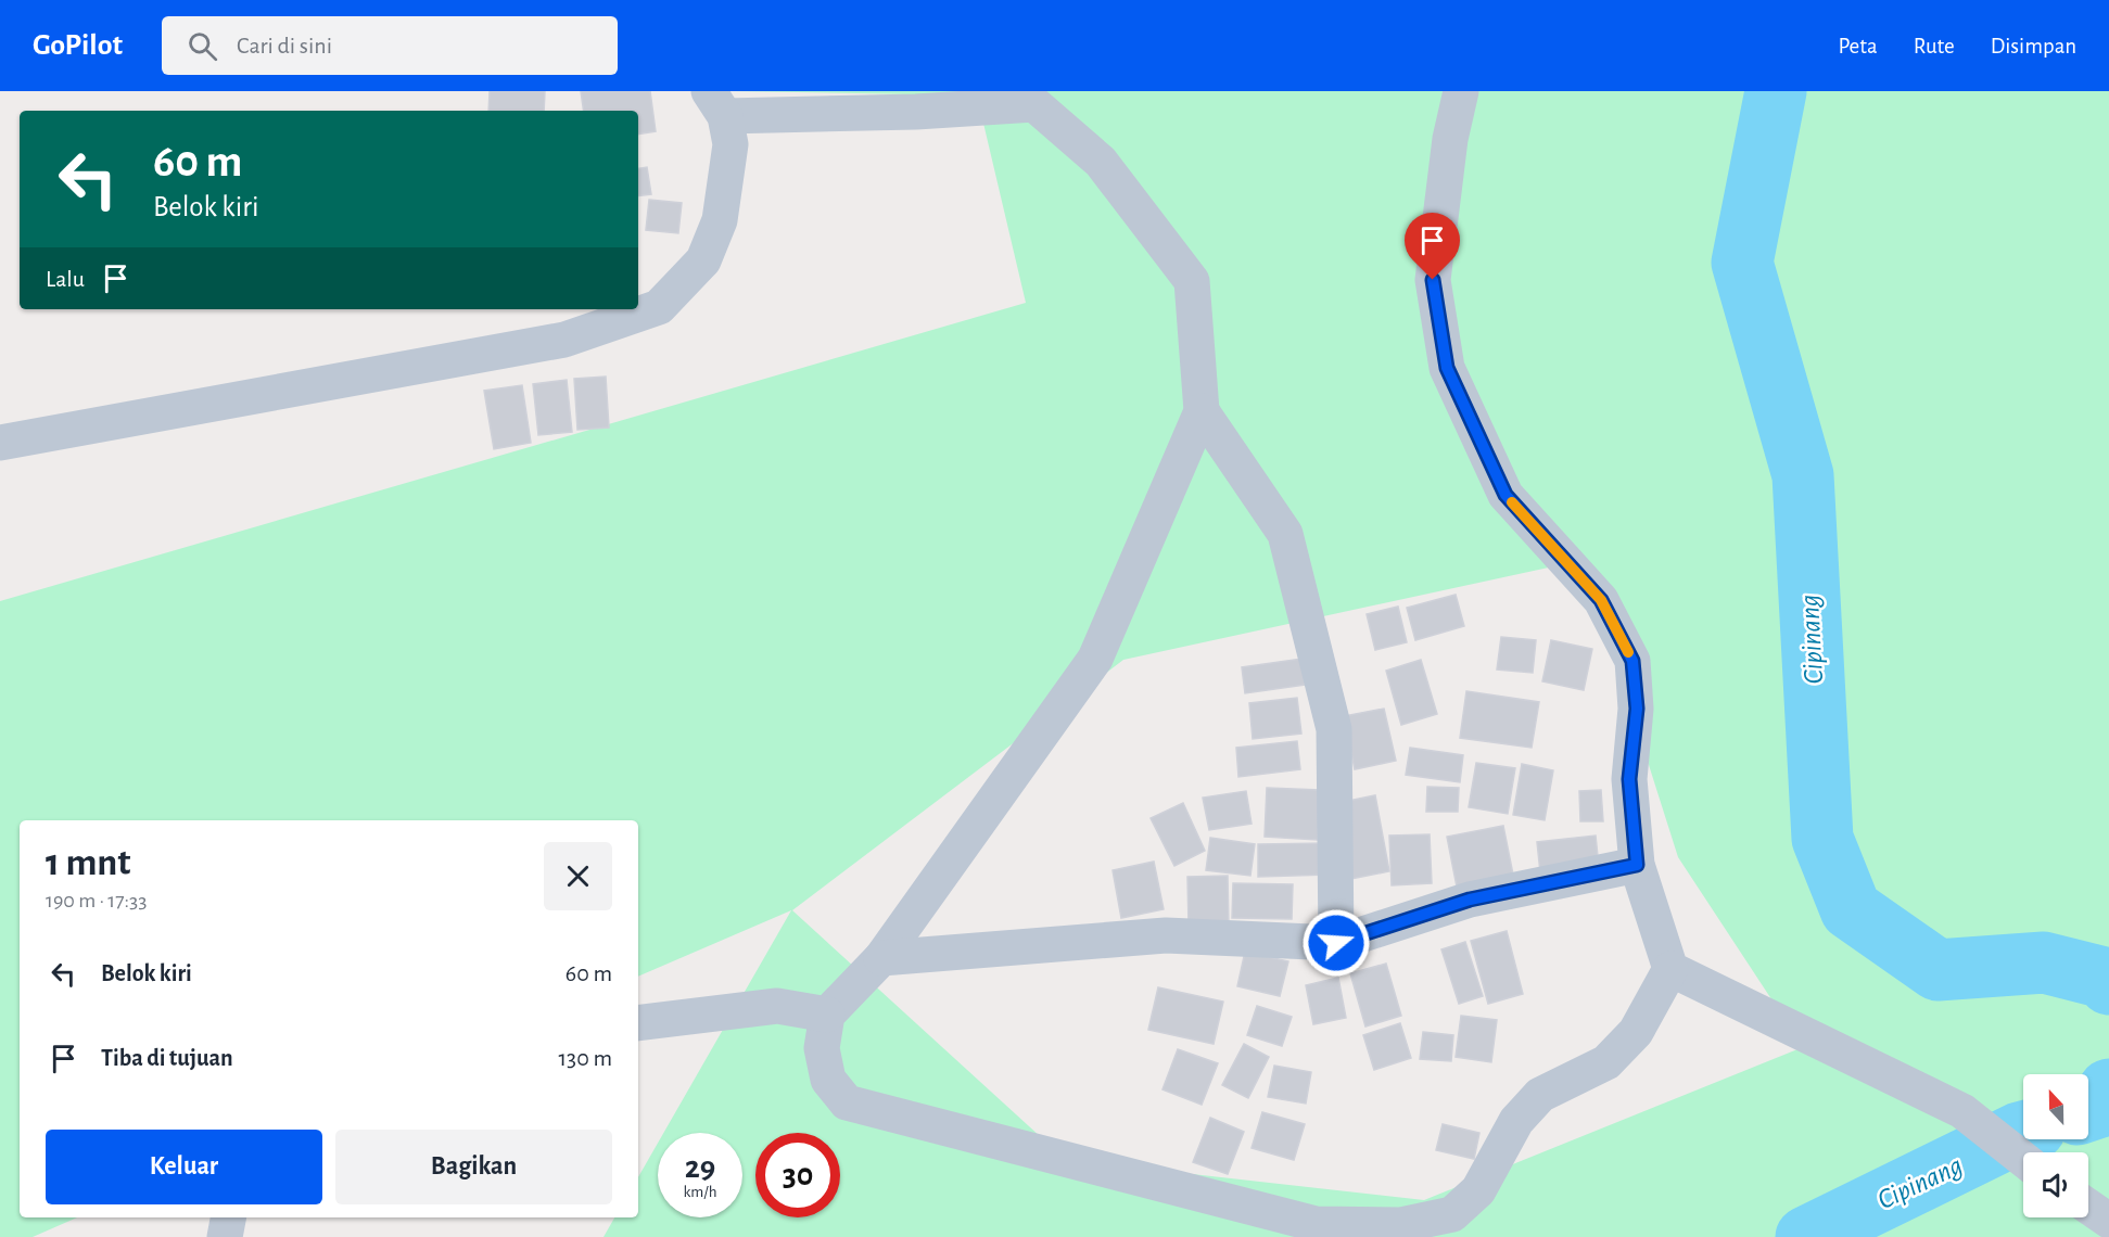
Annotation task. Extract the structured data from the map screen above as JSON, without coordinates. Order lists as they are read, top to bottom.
{
  "water": ["Cipinang"],
  "north": "top",
  "page": {
    "header": "GoPilot",
    "search": "Cari di sini",
    "nav": ["Peta", "Rute", "Disimpan"],
    "turn": ["60 m", "Belok kiri"],
    "then": "Lalu",
    "heading": ["1 mnt", "190 m · 17:33"],
    "list": [
      {
        "name": "Belok kiri",
        "value": "60 m"
      },
      {
        "name": "Tiba di tujuan",
        "value": "130 m"
      }
    ],
    "buttons": ["Keluar", "Bagikan"],
    "speed": "29 km/h",
    "limit": "30"
  }
}
